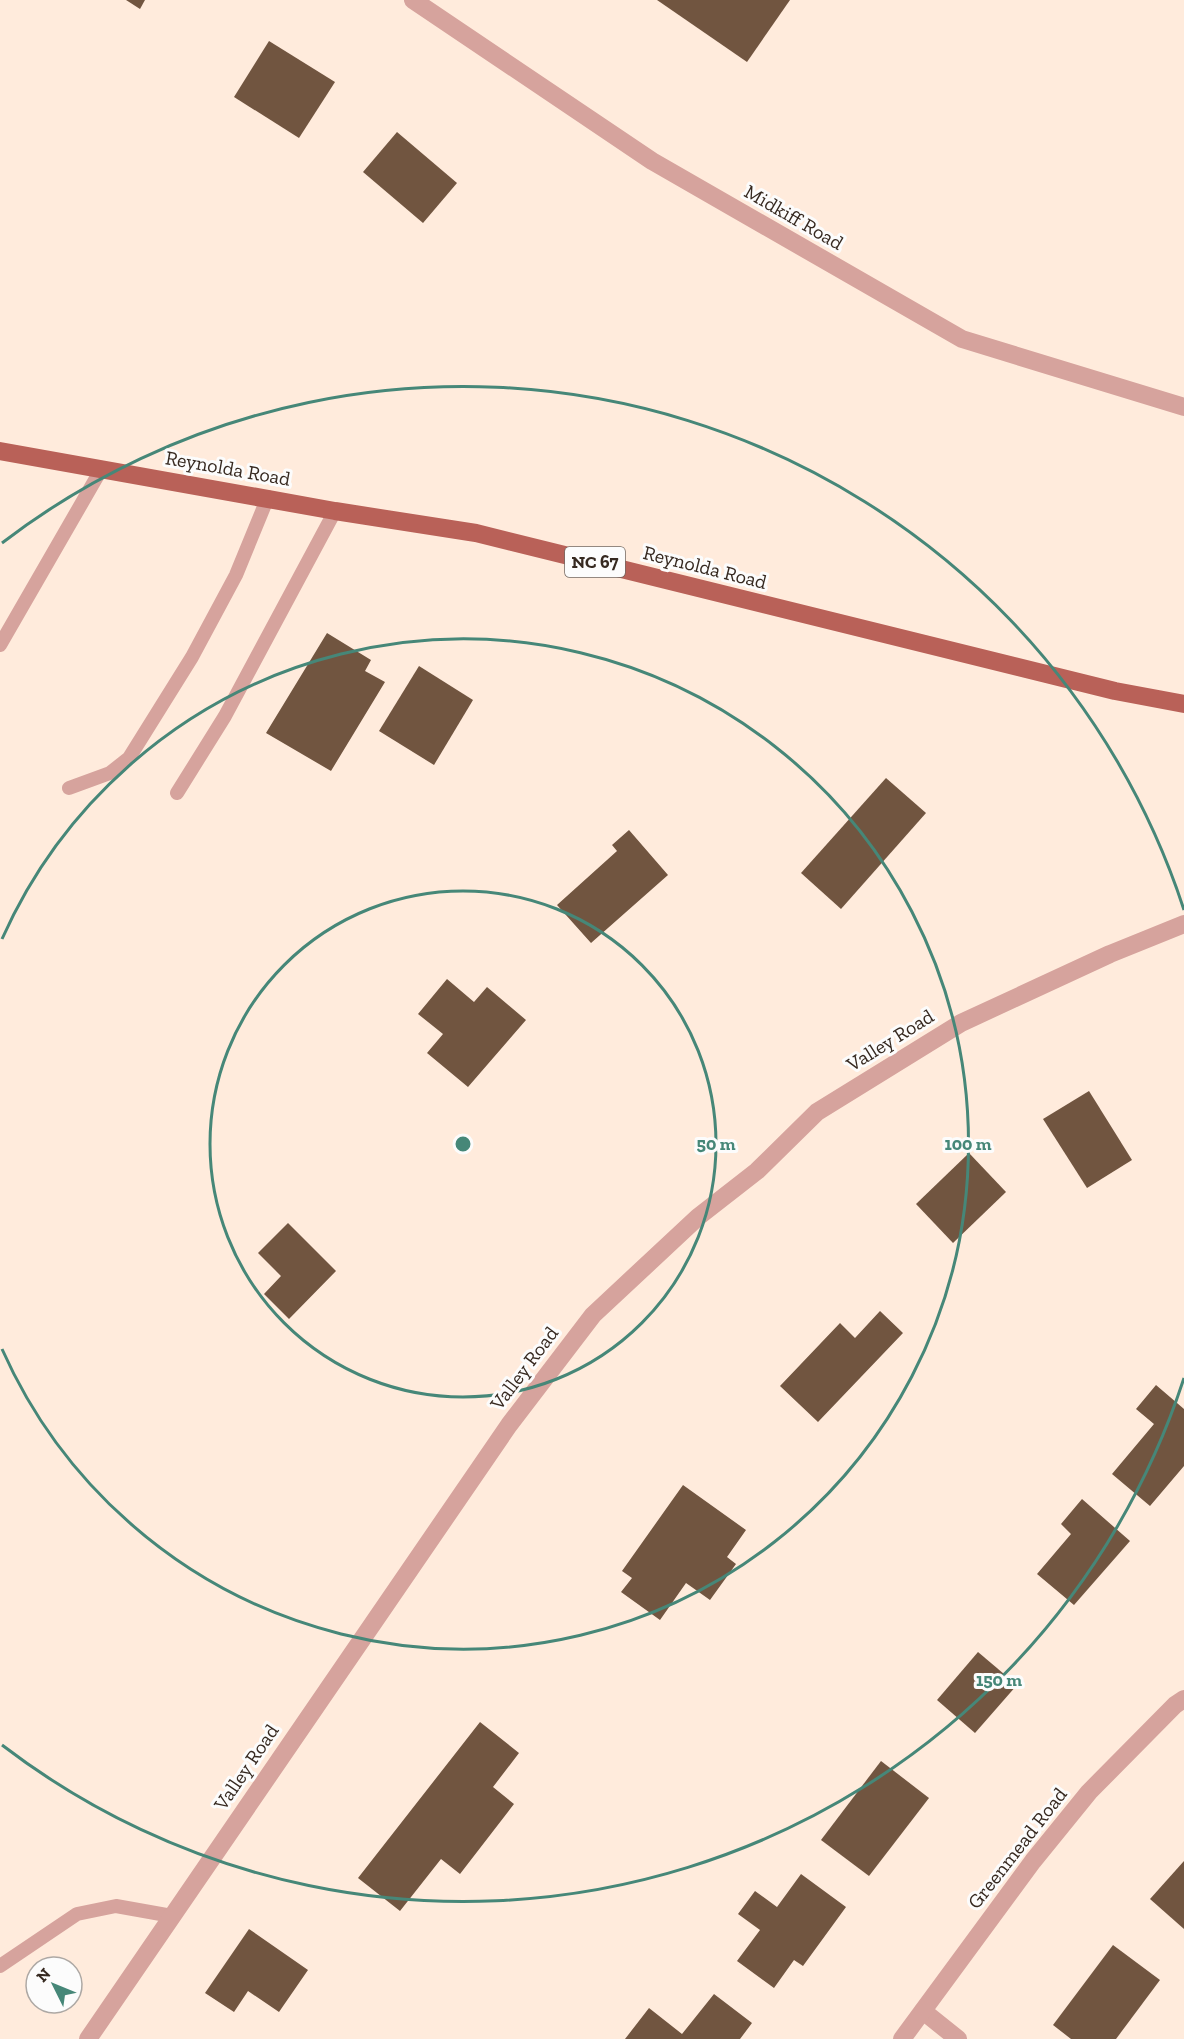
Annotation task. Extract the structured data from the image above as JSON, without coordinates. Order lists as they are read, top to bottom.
{
  "streets": {
    "main road": ["Reynolda Road", "NC 67"],
    "street": ["Midkiff Road", "Valley Road", "Greenmead Road"]
  },
  "north": "top left",
  "rings": ["50 m", "100 m", "150 m"]
}
